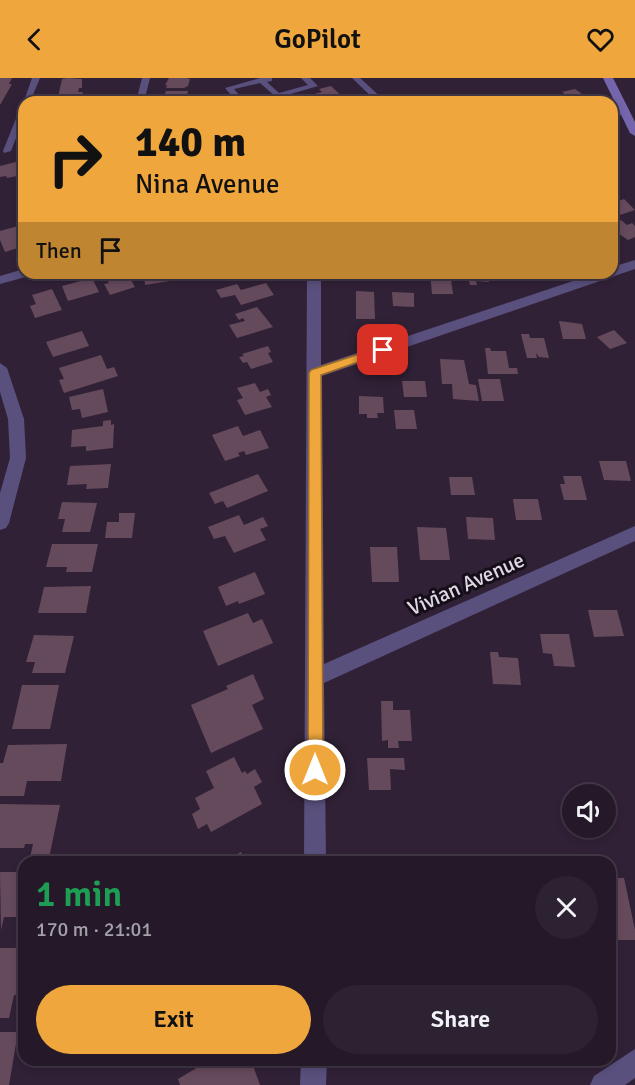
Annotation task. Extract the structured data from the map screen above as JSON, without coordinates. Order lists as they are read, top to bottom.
{
  "streets": {
    "street": ["Vivian Avenue"]
  },
  "page": {
    "header": "GoPilot",
    "turn": ["140 m", "Nina Avenue"],
    "then": "Then",
    "heading": ["1 min", "170 m · 21:01"],
    "buttons": ["Exit", "Share"]
  }
}
